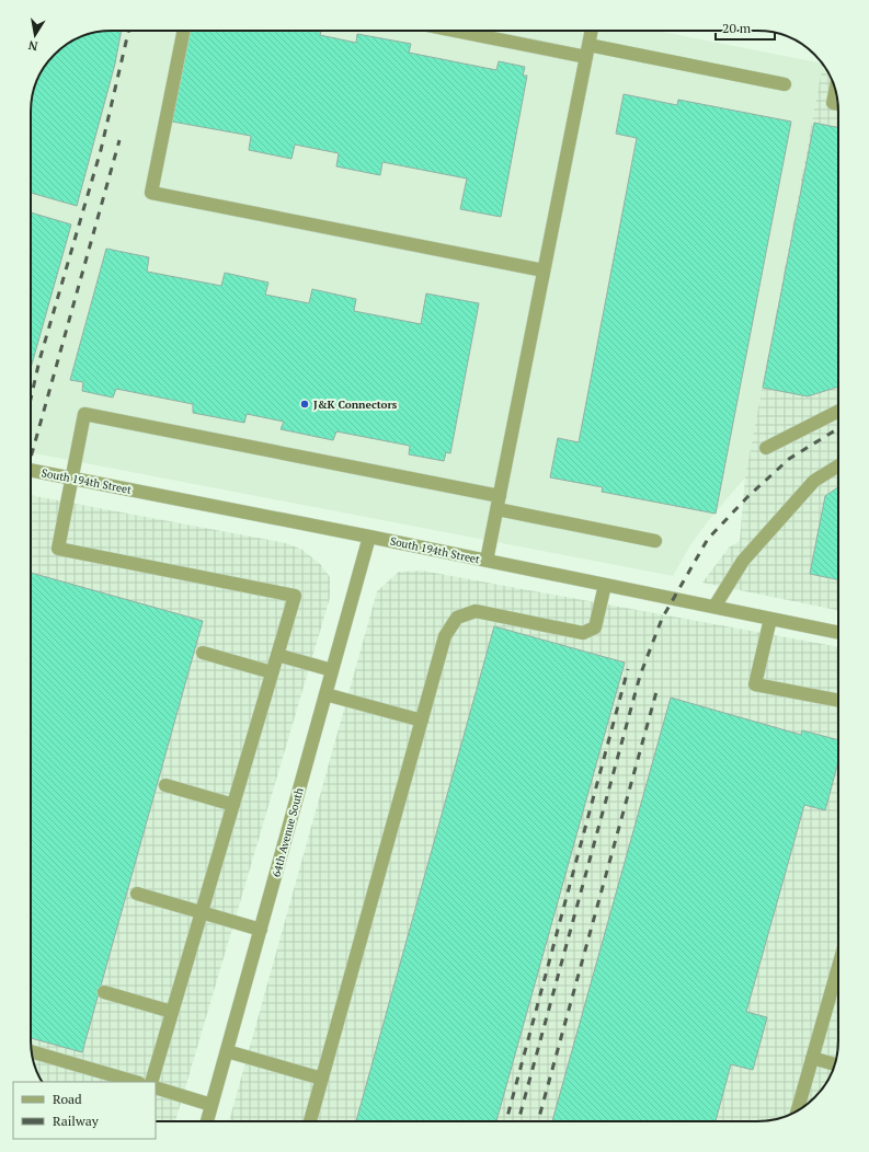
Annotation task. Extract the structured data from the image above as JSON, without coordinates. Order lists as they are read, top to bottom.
{
  "streets": {
    "street": ["South 194th Street", "64th Avenue South"]
  },
  "crossings": [
    ["South 194th Street", "64th Avenue South"]
  ],
  "places": ["J&K Connectors"],
  "legend": ["Road", "Railway"],
  "scale_bar": "20 m",
  "north": "bottom"
}
